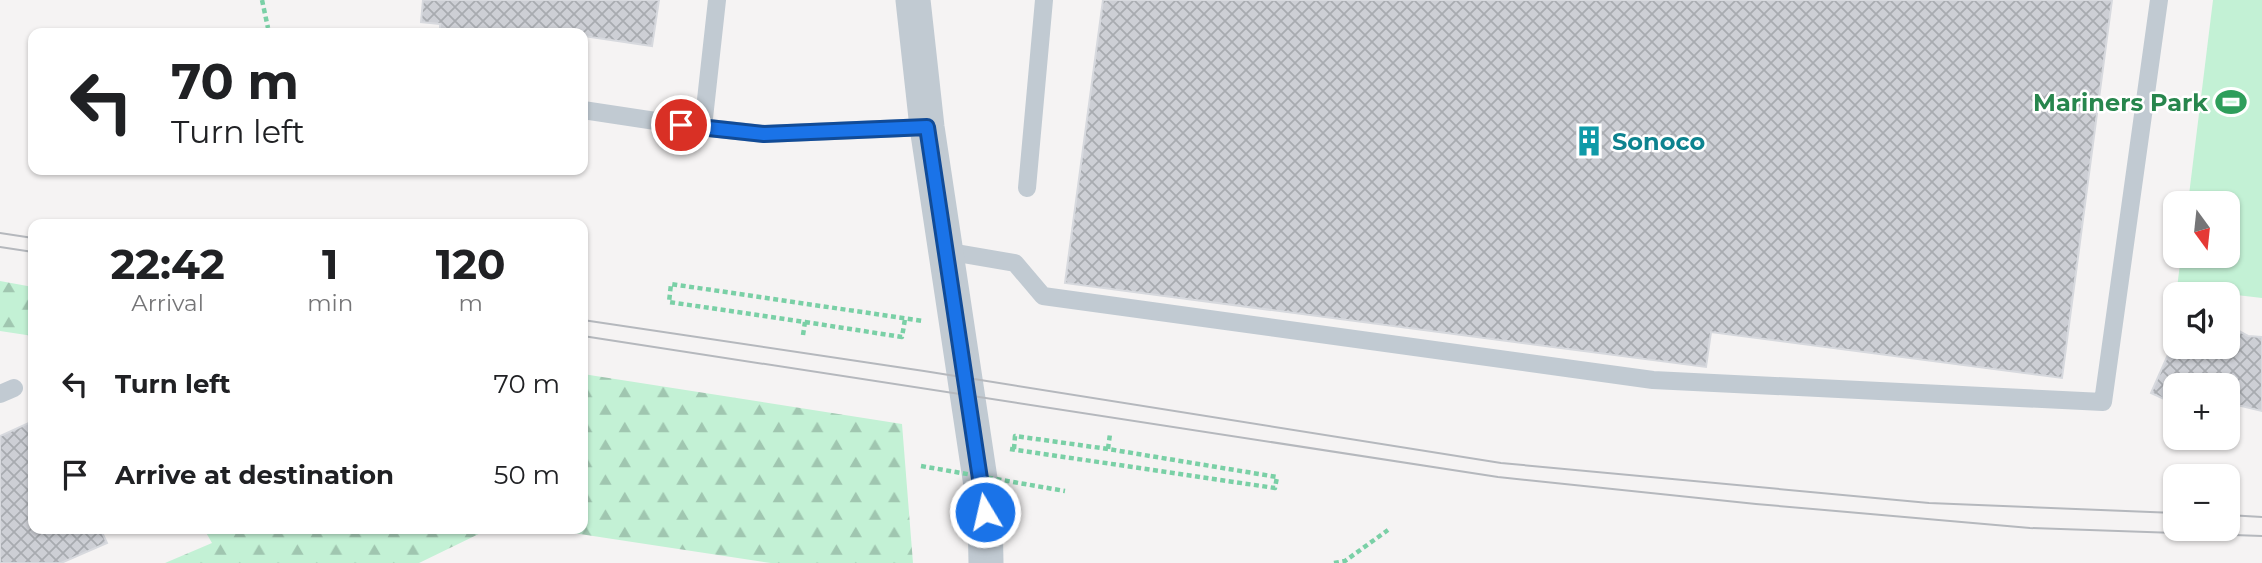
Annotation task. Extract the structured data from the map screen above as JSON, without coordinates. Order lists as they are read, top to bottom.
{
  "places": {
    "sports": ["Mariners Park"],
    "building": ["Sonoco"]
  },
  "north": "bottom",
  "page": {
    "turn": ["70 m", "Turn left"],
    "map_buttons": ["+", "−"],
    "eta": [
      "22:42",
      "Arrival",
      "1",
      "min",
      "120",
      "m"
    ],
    "list": [
      {
        "name": "Turn left",
        "value": "70 m"
      },
      {
        "name": "Arrive at destination",
        "value": "50 m"
      }
    ]
  }
}
